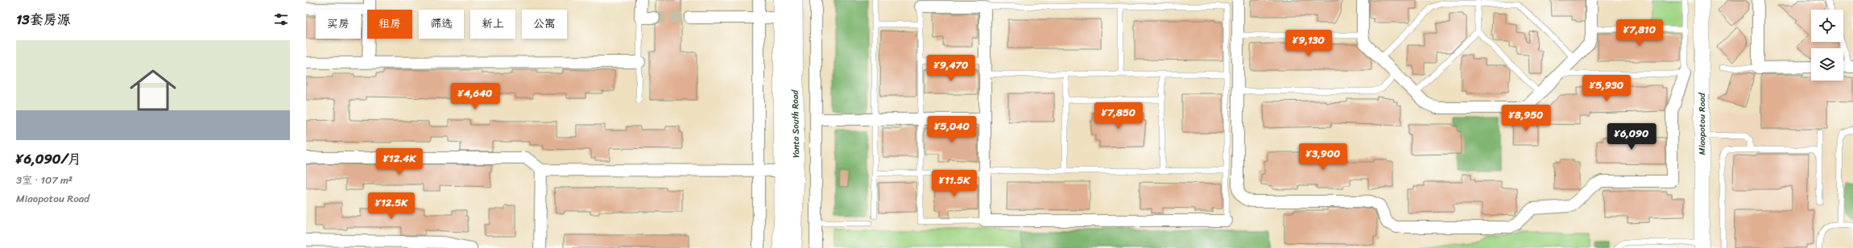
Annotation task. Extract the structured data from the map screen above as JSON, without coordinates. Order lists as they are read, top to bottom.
{
  "streets": {
    "main road": ["Yanta South Road", "Miaopotou Road"]
  },
  "page": {
    "heading": "13套房源",
    "chip": [
      "买房",
      "租房",
      "筛选",
      "新上",
      "公寓"
    ],
    "price": [
      "¥7,810",
      "¥9,130",
      "¥9,470",
      "¥5,930",
      "¥4,640",
      "¥7,850",
      "¥8,950",
      "¥5,040",
      "¥6,090",
      "¥3,900",
      "¥12.4K",
      "¥11.5K",
      "¥12.5K"
    ],
    "list": [
      {
        "name": "¥6,090/月",
        "note": "3室 · 107 m² · Miaopotou Road"
      }
    ]
  }
}
